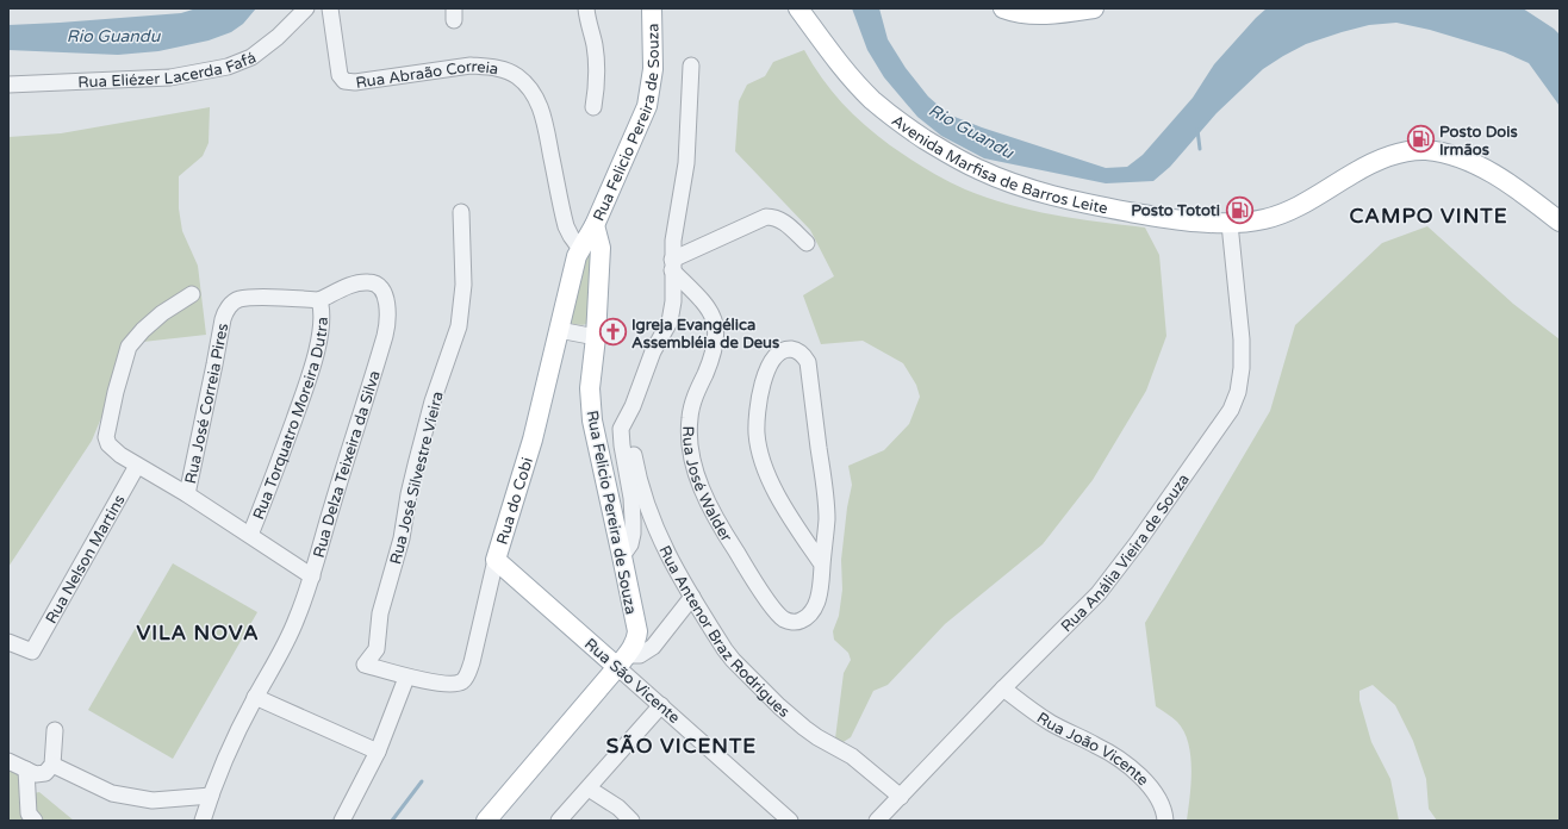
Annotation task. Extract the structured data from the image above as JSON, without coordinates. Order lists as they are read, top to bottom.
{
  "streets": {
    "main road": [
      "Rua Felicio Pereira de Souza",
      "Avenida Marfisa de Barros Leite",
      "Rua do Cobi",
      "Rua São Vicente"
    ],
    "street": [
      "Rua Eliézer Lacerda Fafá",
      "Rua Abraão Correia",
      "Rua José Correia Pires",
      "Rua Torquatro Moreira Dutra",
      "Rua Delza Teixeira da Silva",
      "Rua José Silvestre Vieira",
      "Rua José Walder",
      "Rua Anália Vieira de Souza",
      "Rua Nelson Martins",
      "Rua Antenor Braz Rodrigues",
      "Rua João Vicente"
    ]
  },
  "crossings": [
    ["Rua Abraão Correia", "Rua do Cobi"],
    ["Rua Felicio Pereira de Souza", "Rua do Cobi"],
    ["Rua Felicio Pereira de Souza", "Rua São Vicente"],
    ["Avenida Marfisa de Barros Leite", "Rua Anália Vieira de Souza"],
    ["Rua José Correia Pires", "Rua Torquatro Moreira Dutra"],
    ["Rua José Correia Pires", "Rua Delza Teixeira da Silva"],
    ["Rua José Correia Pires", "Rua Nelson Martins"],
    ["Rua Torquatro Moreira Dutra", "Rua Delza Teixeira da Silva"],
    ["Rua José Silvestre Vieira", "Rua do Cobi"],
    ["Rua do Cobi", "Rua São Vicente"],
    ["Rua Anália Vieira de Souza", "Rua Antenor Braz Rodrigues"],
    ["Rua Anália Vieira de Souza", "Rua João Vicente"]
  ],
  "districts": ["CAMPO VINTE", "VILA NOVA", "SÃO VICENTE"],
  "water": ["Rio Guandu"],
  "places": {
    "fuel station": ["Posto Dois Irmãos", "Posto Tototi"],
    "church": ["Igreja Evangélica Assembléia de Deus"]
  }
}
